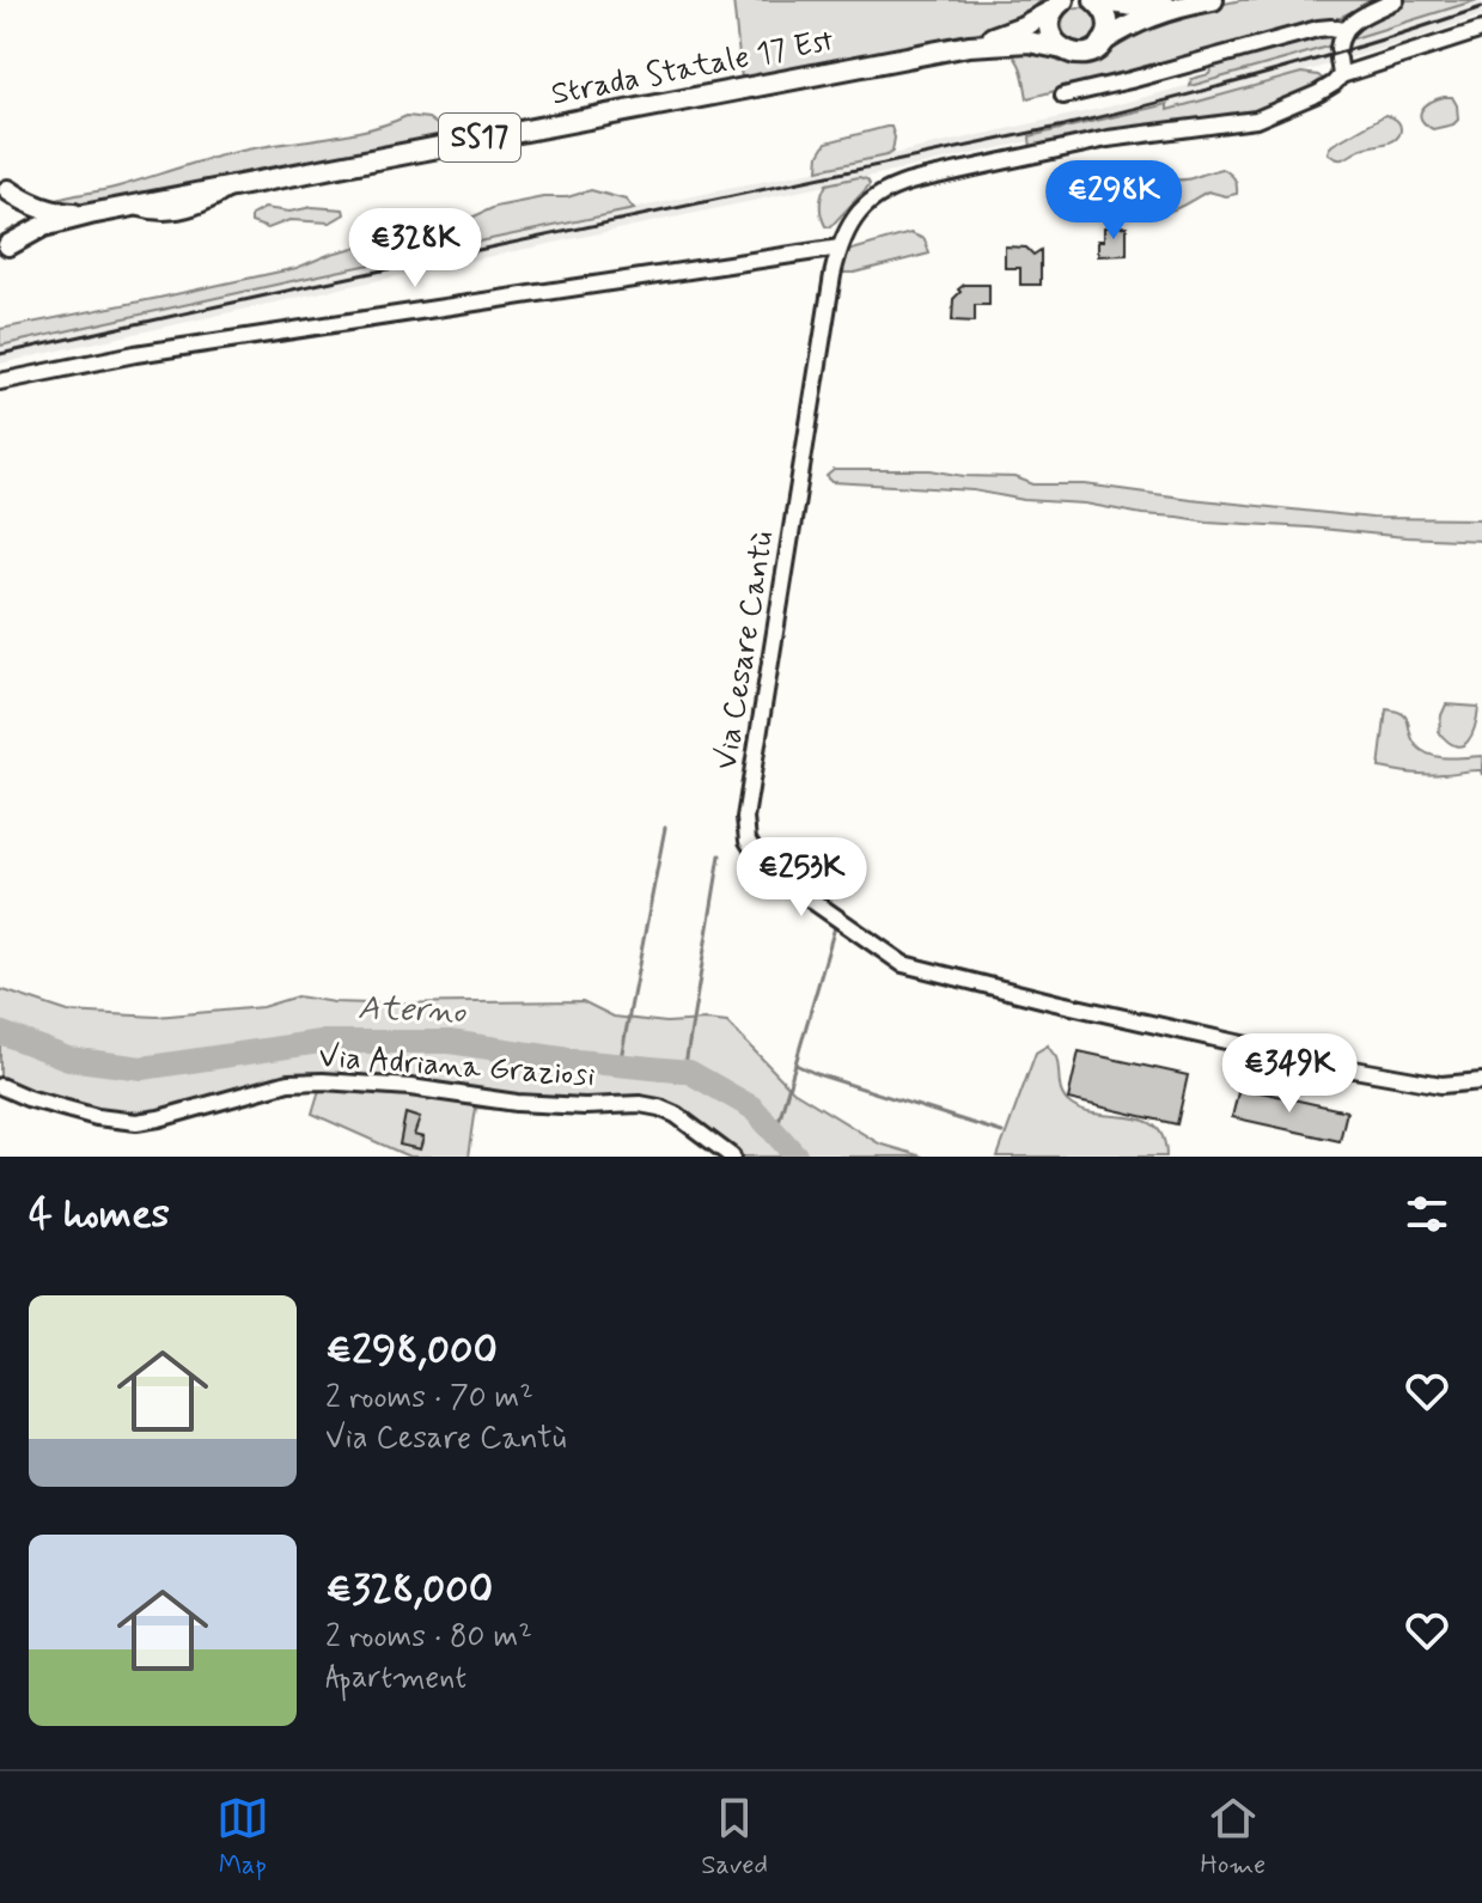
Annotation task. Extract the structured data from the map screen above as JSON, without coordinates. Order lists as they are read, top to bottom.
{
  "streets": {
    "main road": ["Strada Statale 17 Est", "SS17"],
    "street": ["Via Cesare Cantù", "Via Adriana Graziosi"]
  },
  "crossings": [
    ["Strada Statale 17 Est", "SS17"]
  ],
  "water": ["Aterno"],
  "page": {
    "price": [
      "€298K",
      "€328K",
      "€253K",
      "€349K"
    ],
    "heading": "4 homes",
    "list": [
      {
        "name": "€298,000",
        "note": "2 rooms · 70 m² · Via Cesare Cantù"
      },
      {
        "name": "€328,000",
        "note": "2 rooms · 80 m² · Apartment"
      }
    ],
    "tabs": ["Map", "Saved", "Home"]
  }
}
